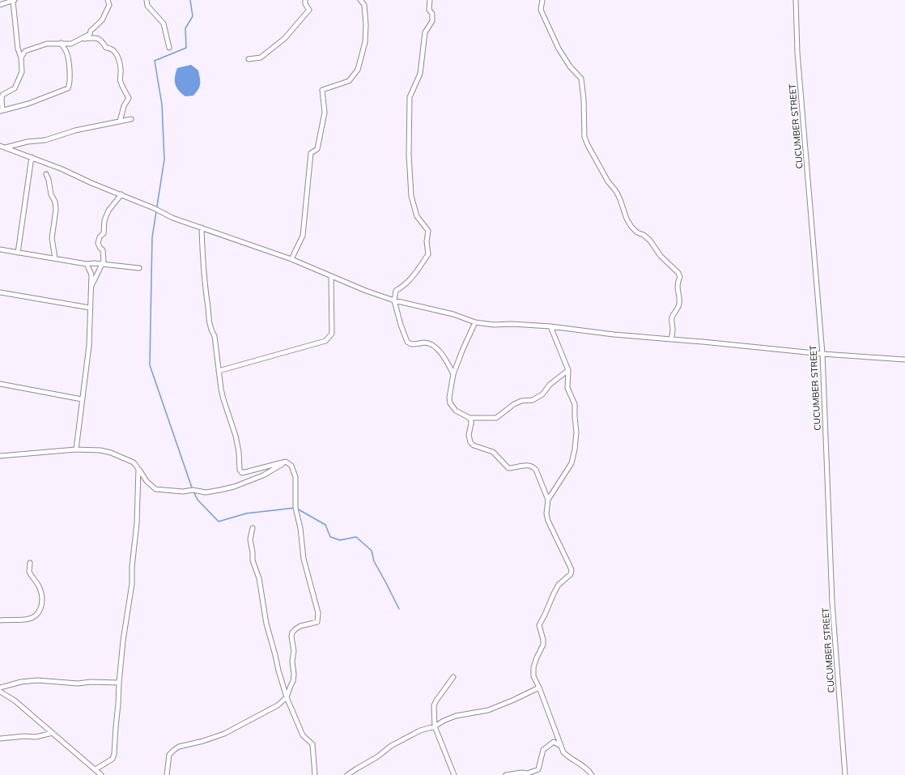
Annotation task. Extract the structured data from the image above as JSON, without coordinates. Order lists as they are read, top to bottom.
{
  "streets": {
    "street": ["CUCUMBER STREET"]
  }
}
